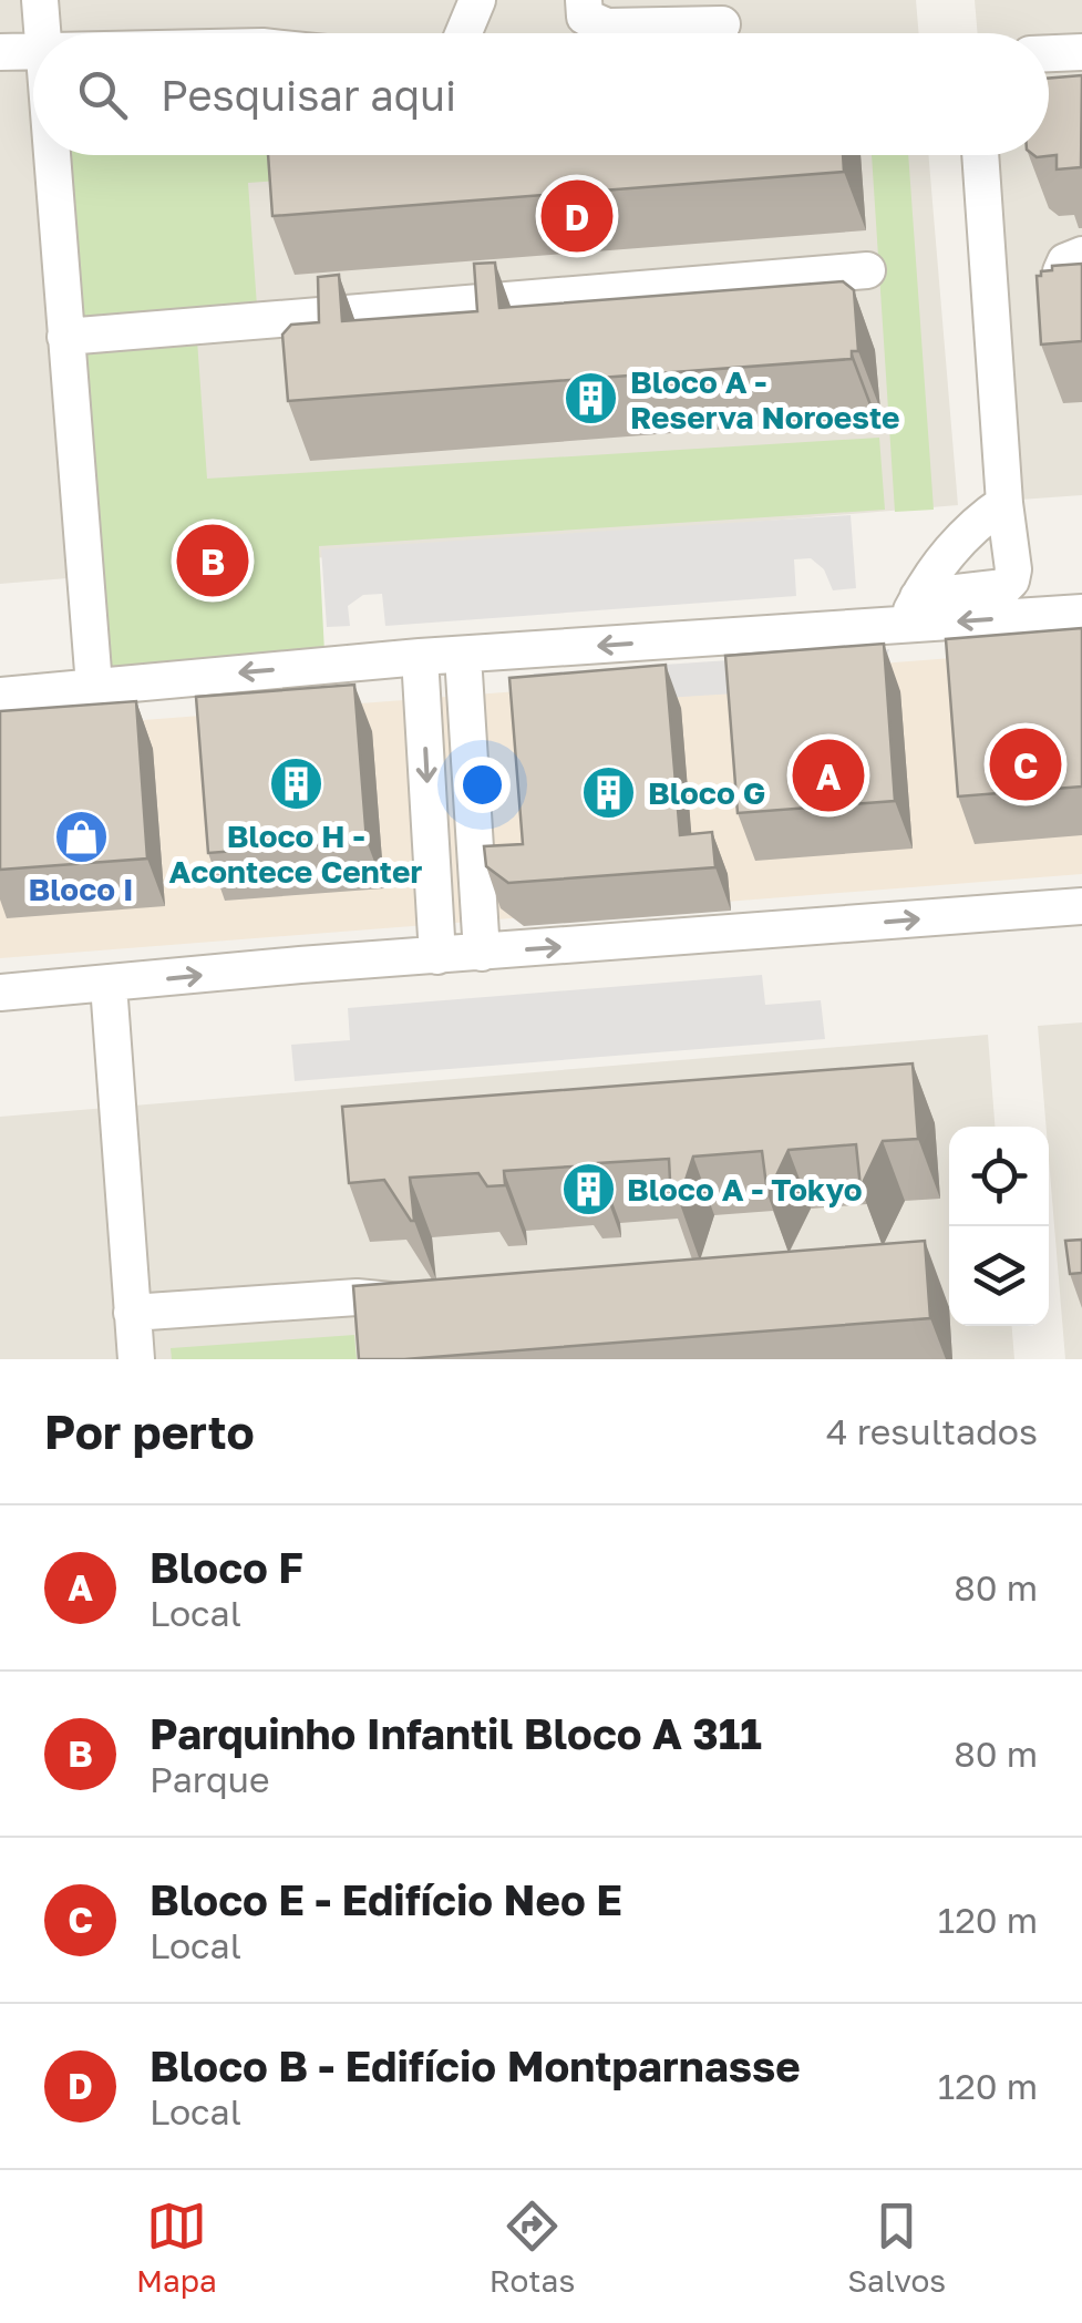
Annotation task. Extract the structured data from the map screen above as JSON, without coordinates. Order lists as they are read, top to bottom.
{
  "places": {
    "building": [
      "Bloco A - Reserva Noroeste",
      "Bloco H - Acontece Center",
      "Bloco G",
      "Bloco A - Tokyo"
    ],
    "shop": ["Bloco I"]
  },
  "page": {
    "search": "Pesquisar aqui",
    "pins": [
      "D",
      "B",
      "C",
      "A"
    ],
    "heading": ["Por perto", "4 resultados"],
    "list": [
      {
        "mark": "A",
        "name": "Bloco F",
        "note": "Local",
        "value": "80 m"
      },
      {
        "mark": "B",
        "name": "Parquinho Infantil Bloco A 311",
        "note": "Parque",
        "value": "80 m"
      },
      {
        "mark": "C",
        "name": "Bloco E - Edifício Neo E",
        "note": "Local",
        "value": "120 m"
      },
      {
        "mark": "D",
        "name": "Bloco B - Edifício Montparnasse",
        "note": "Local",
        "value": "120 m"
      }
    ],
    "nav": ["Mapa", "Rotas", "Salvos"]
  }
}
